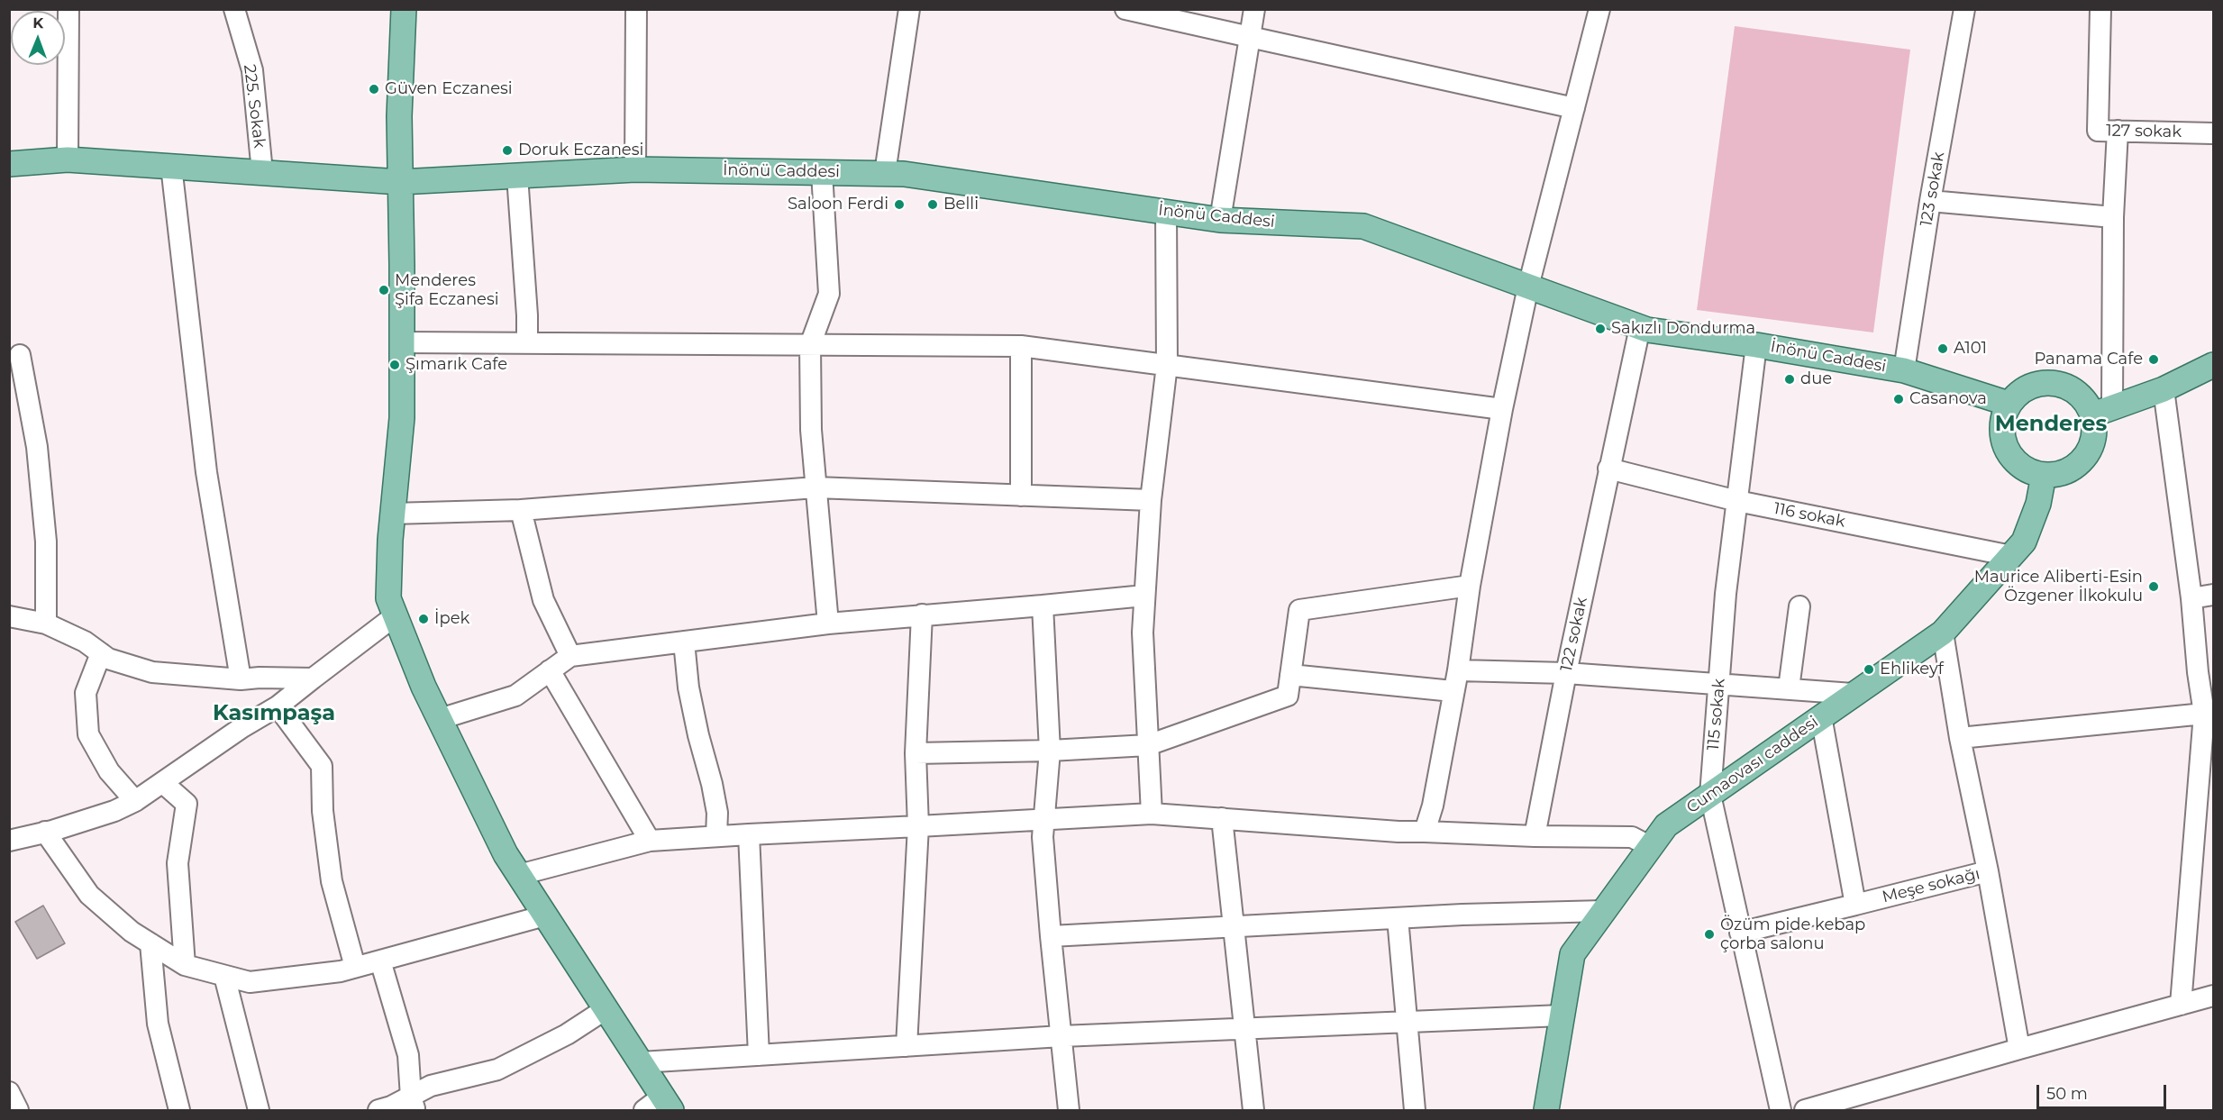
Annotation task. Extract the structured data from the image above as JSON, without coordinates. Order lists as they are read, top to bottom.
{
  "streets": {
    "main road": ["İnönü Caddesi", "Cumaovası caddesi"],
    "street": [
      "225. Sokak",
      "127 sokak",
      "123 sokak",
      "116 sokak",
      "122 sokak",
      "115 sokak",
      "Meşe sokağı"
    ]
  },
  "crossings": [
    ["225. Sokak", "İnönü Caddesi"],
    ["İnönü Caddesi", "123 sokak"],
    ["İnönü Caddesi", "122 sokak"],
    ["İnönü Caddesi", "115 sokak"],
    ["İnönü Caddesi", "Cumaovası caddesi"],
    ["116 sokak", "122 sokak"],
    ["116 sokak", "115 sokak"],
    ["116 sokak", "Cumaovası caddesi"],
    ["115 sokak", "Cumaovası caddesi"],
    ["115 sokak", "Meşe sokağı"],
    ["Cumaovası caddesi", "Meşe sokağı"]
  ],
  "districts": ["Menderes", "Kasımpaşa"],
  "places": [
    "Güven Eczanesi",
    "Doruk Eczanesi",
    "Saloon Ferdi",
    "Belli",
    "Menderes Şifa Eczanesi",
    "Sakızlı Dondurma",
    "A101",
    "Panama Cafe",
    "Şımarık Cafe",
    "due",
    "Casanova",
    "Maurice Aliberti-Esin Özgener İlkokulu",
    "İpek",
    "Ehlikeyf",
    "Özüm pide kebap çorba salonu"
  ],
  "scale_bar": "50 m",
  "north": "top"
}
